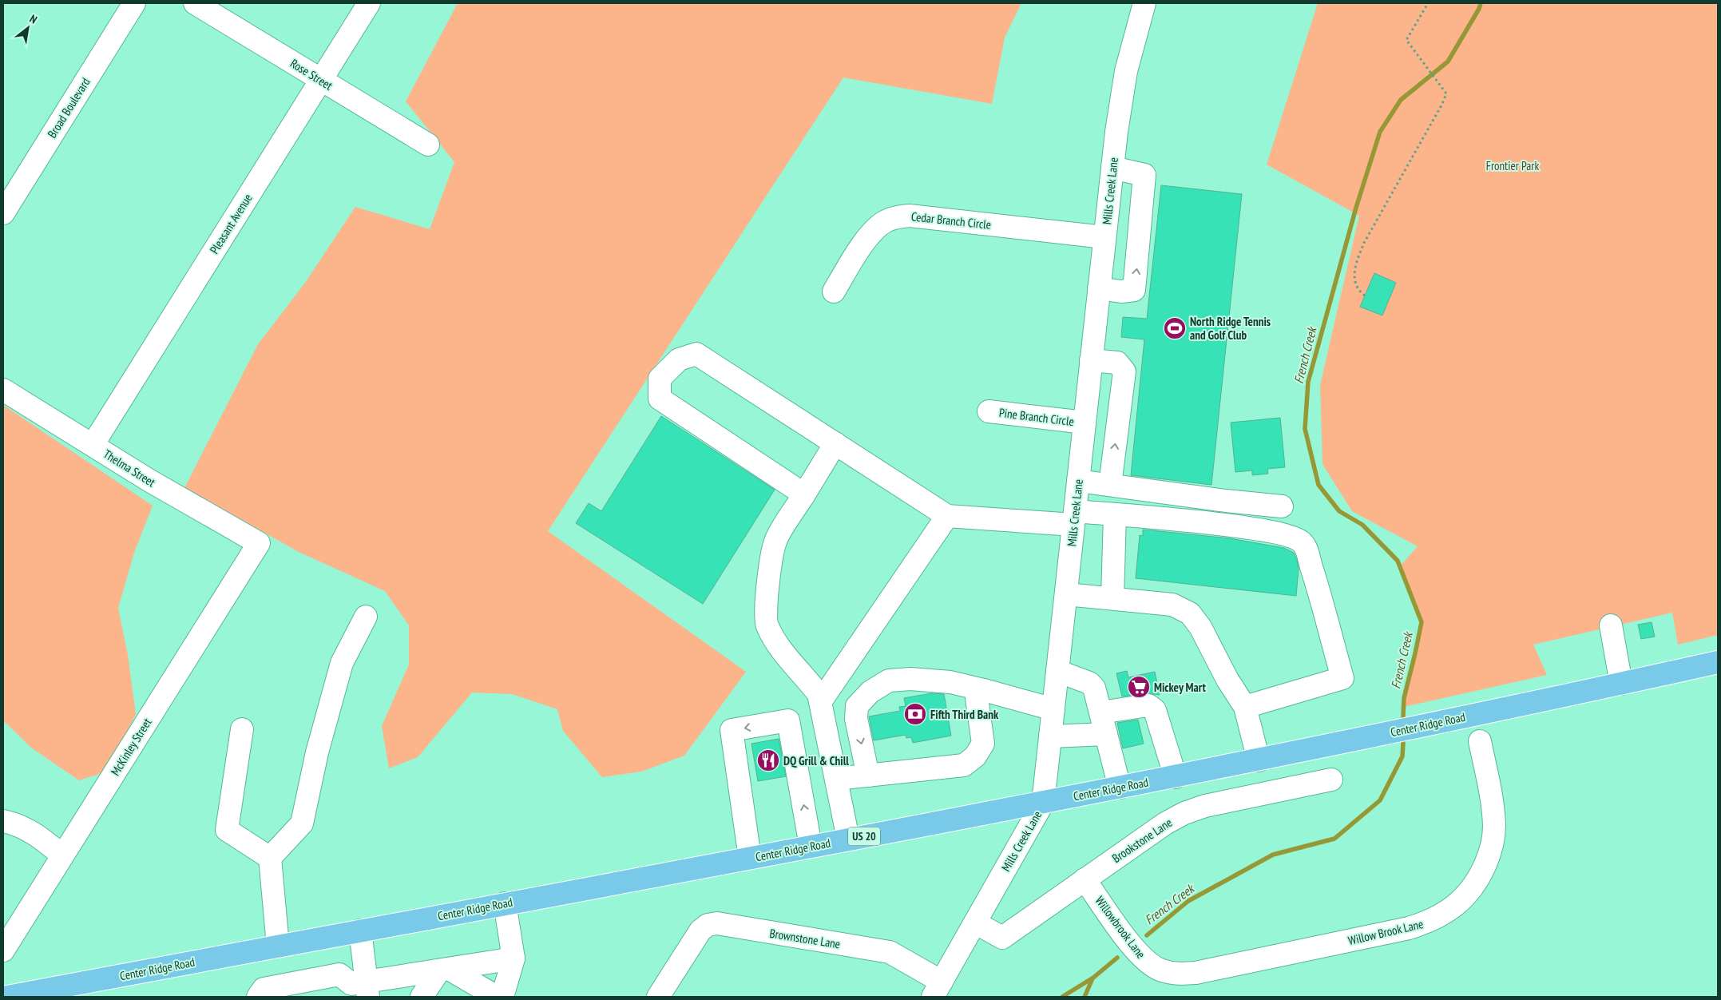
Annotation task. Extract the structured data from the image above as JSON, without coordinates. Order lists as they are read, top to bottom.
{
  "streets": {
    "main road": ["Center Ridge Road", "US 20"],
    "street": [
      "Rose Street",
      "Broad Boulevard",
      "Mills Creek Lane",
      "Cedar Branch Circle",
      "Pleasant Avenue",
      "Pine Branch Circle",
      "Thelma Street",
      "McKinley Street",
      "Brookstone Lane",
      "Willowbrook Lane",
      "Willow Brook Lane",
      "Brownstone Lane"
    ]
  },
  "crossings": [
    ["Rose Street", "Pleasant Avenue"],
    ["Mills Creek Lane", "Cedar Branch Circle"],
    ["Mills Creek Lane", "Pine Branch Circle"],
    ["Mills Creek Lane", "Center Ridge Road"],
    ["Mills Creek Lane", "Brookstone Lane"],
    ["Mills Creek Lane", "Brownstone Lane"],
    ["Pleasant Avenue", "Thelma Street"],
    ["Thelma Street", "McKinley Street"],
    ["Brookstone Lane", "Willowbrook Lane"],
    ["Willowbrook Lane", "Willow Brook Lane"]
  ],
  "water": ["French Creek"],
  "parks": ["Frontier Park"],
  "places": {
    "sports": ["North Ridge Tennis and Golf Club"],
    "supermarket": ["Mickey Mart"],
    "bank": ["Fifth Third Bank"],
    "restaurant": ["DQ Grill & Chill"]
  },
  "north": "top right"
}
